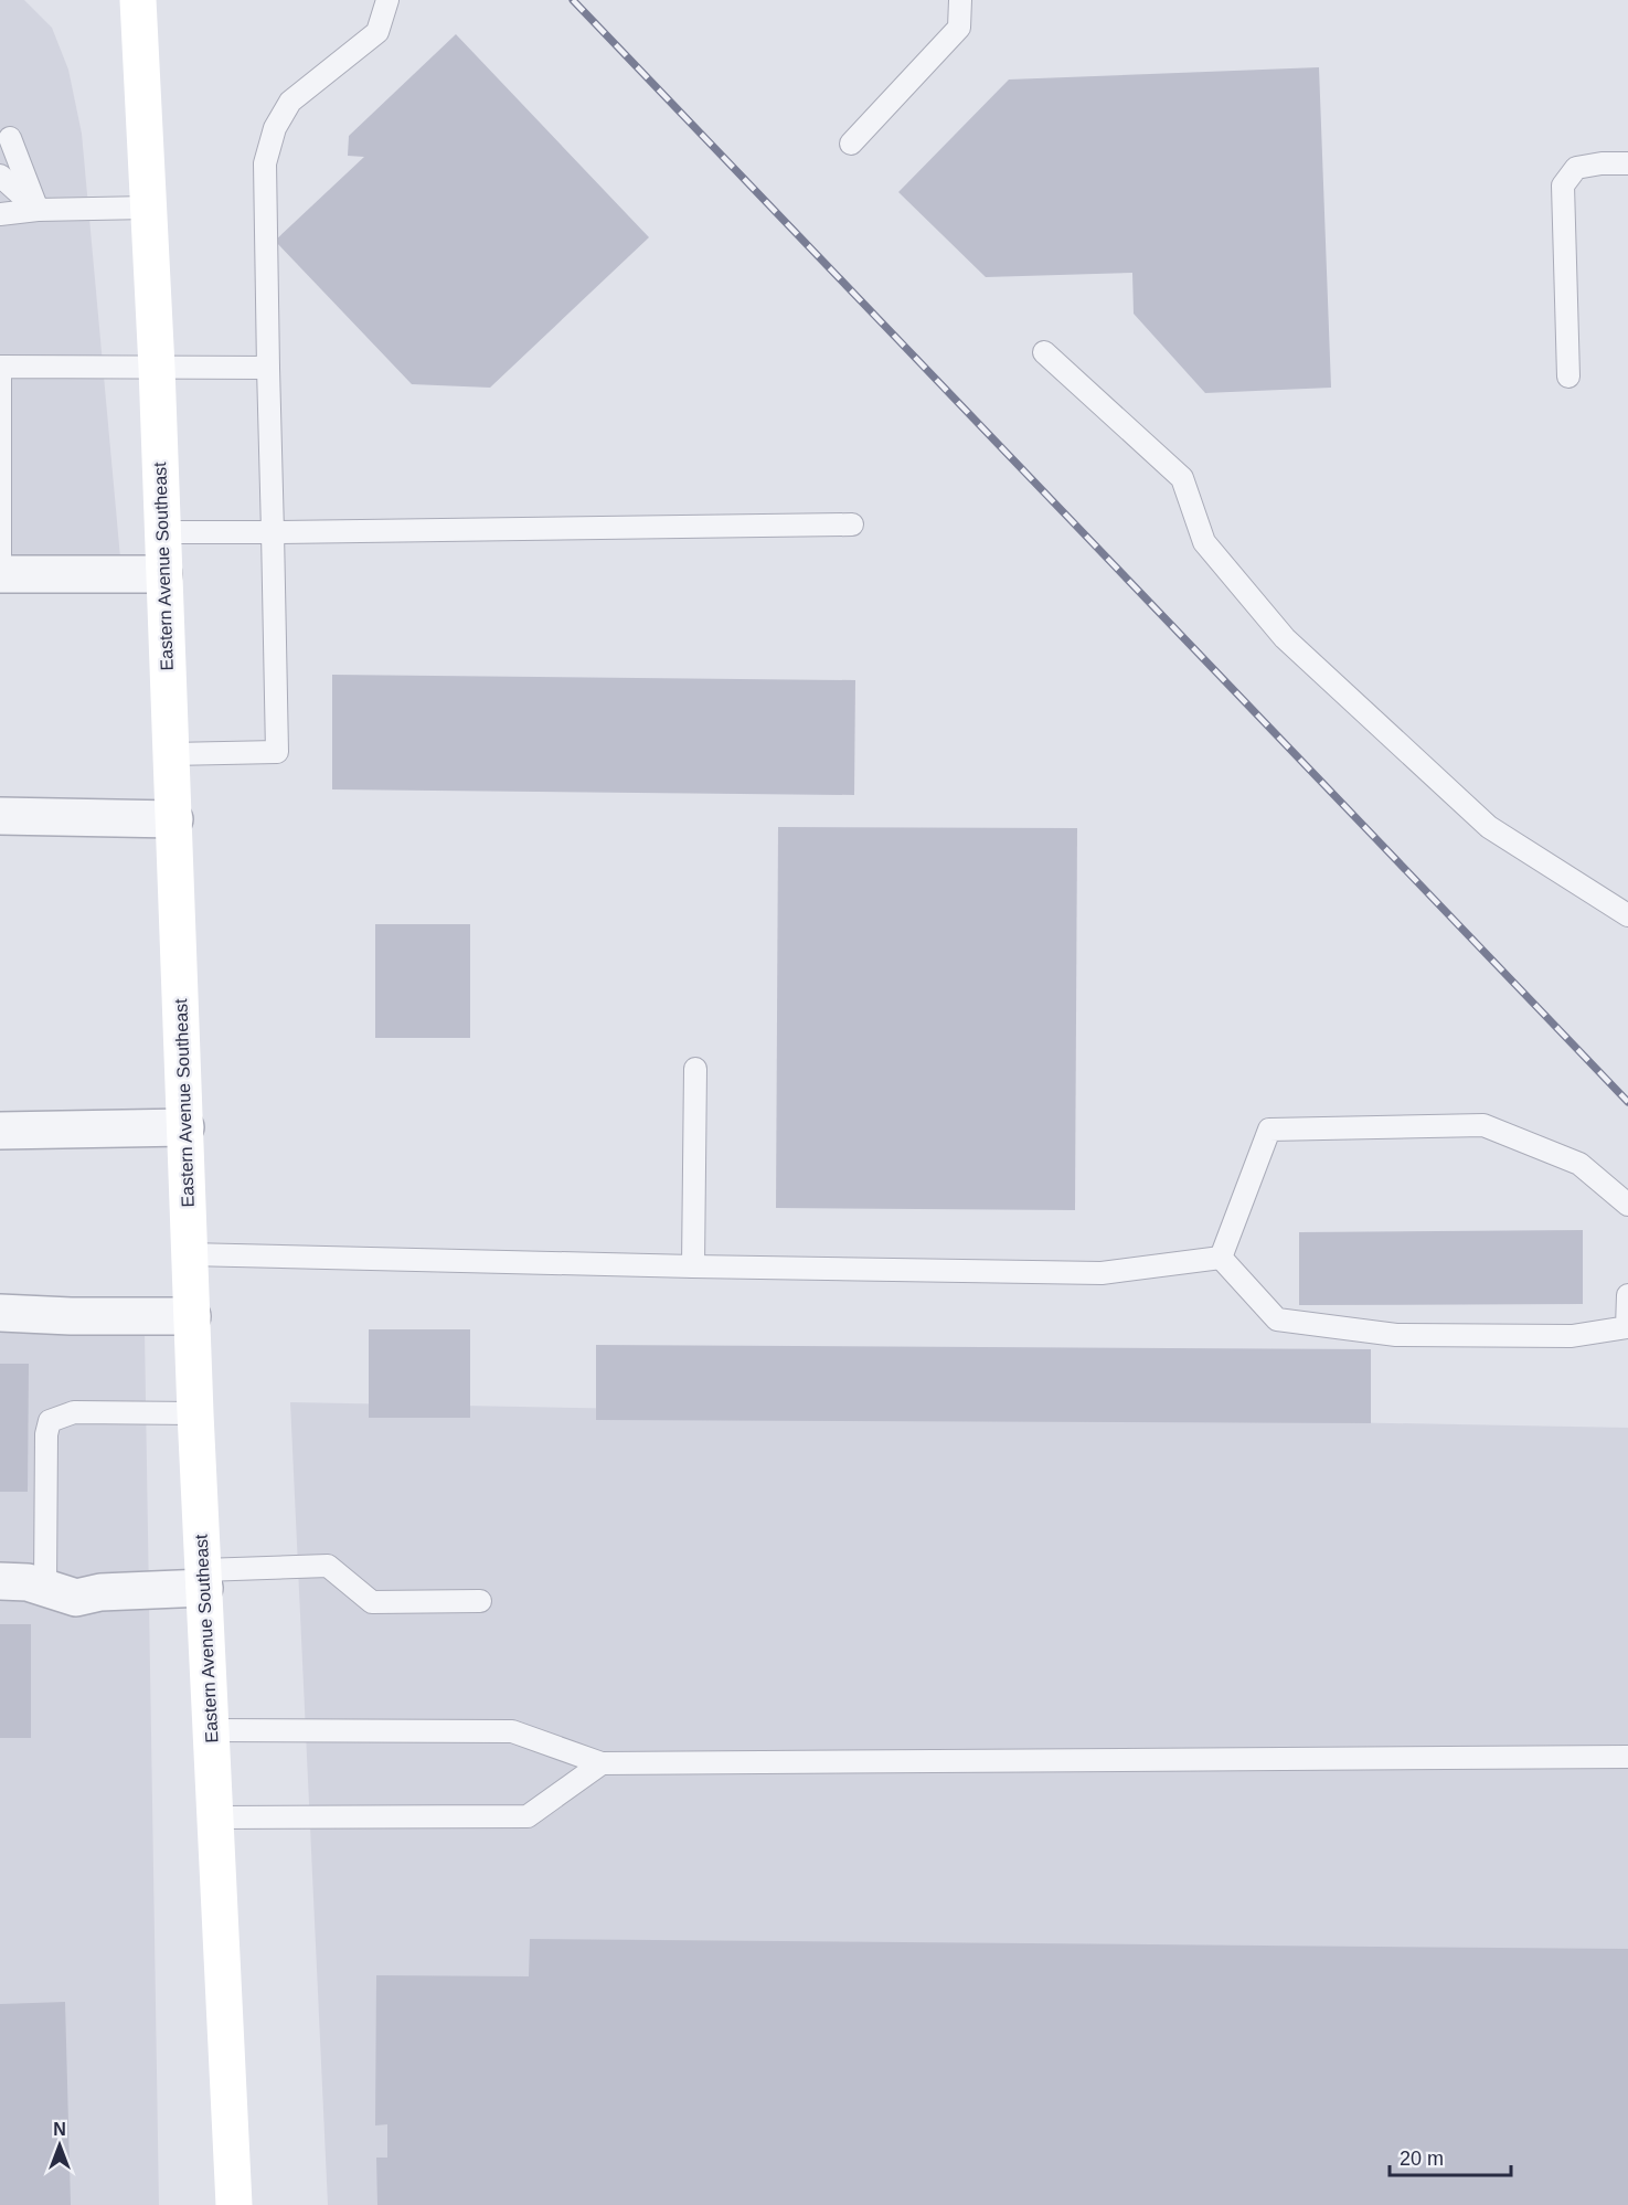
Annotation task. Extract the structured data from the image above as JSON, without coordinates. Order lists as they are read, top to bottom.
{
  "streets": {
    "main road": ["Eastern Avenue Southeast"]
  },
  "scale_bar": "20 m",
  "north": "top"
}
